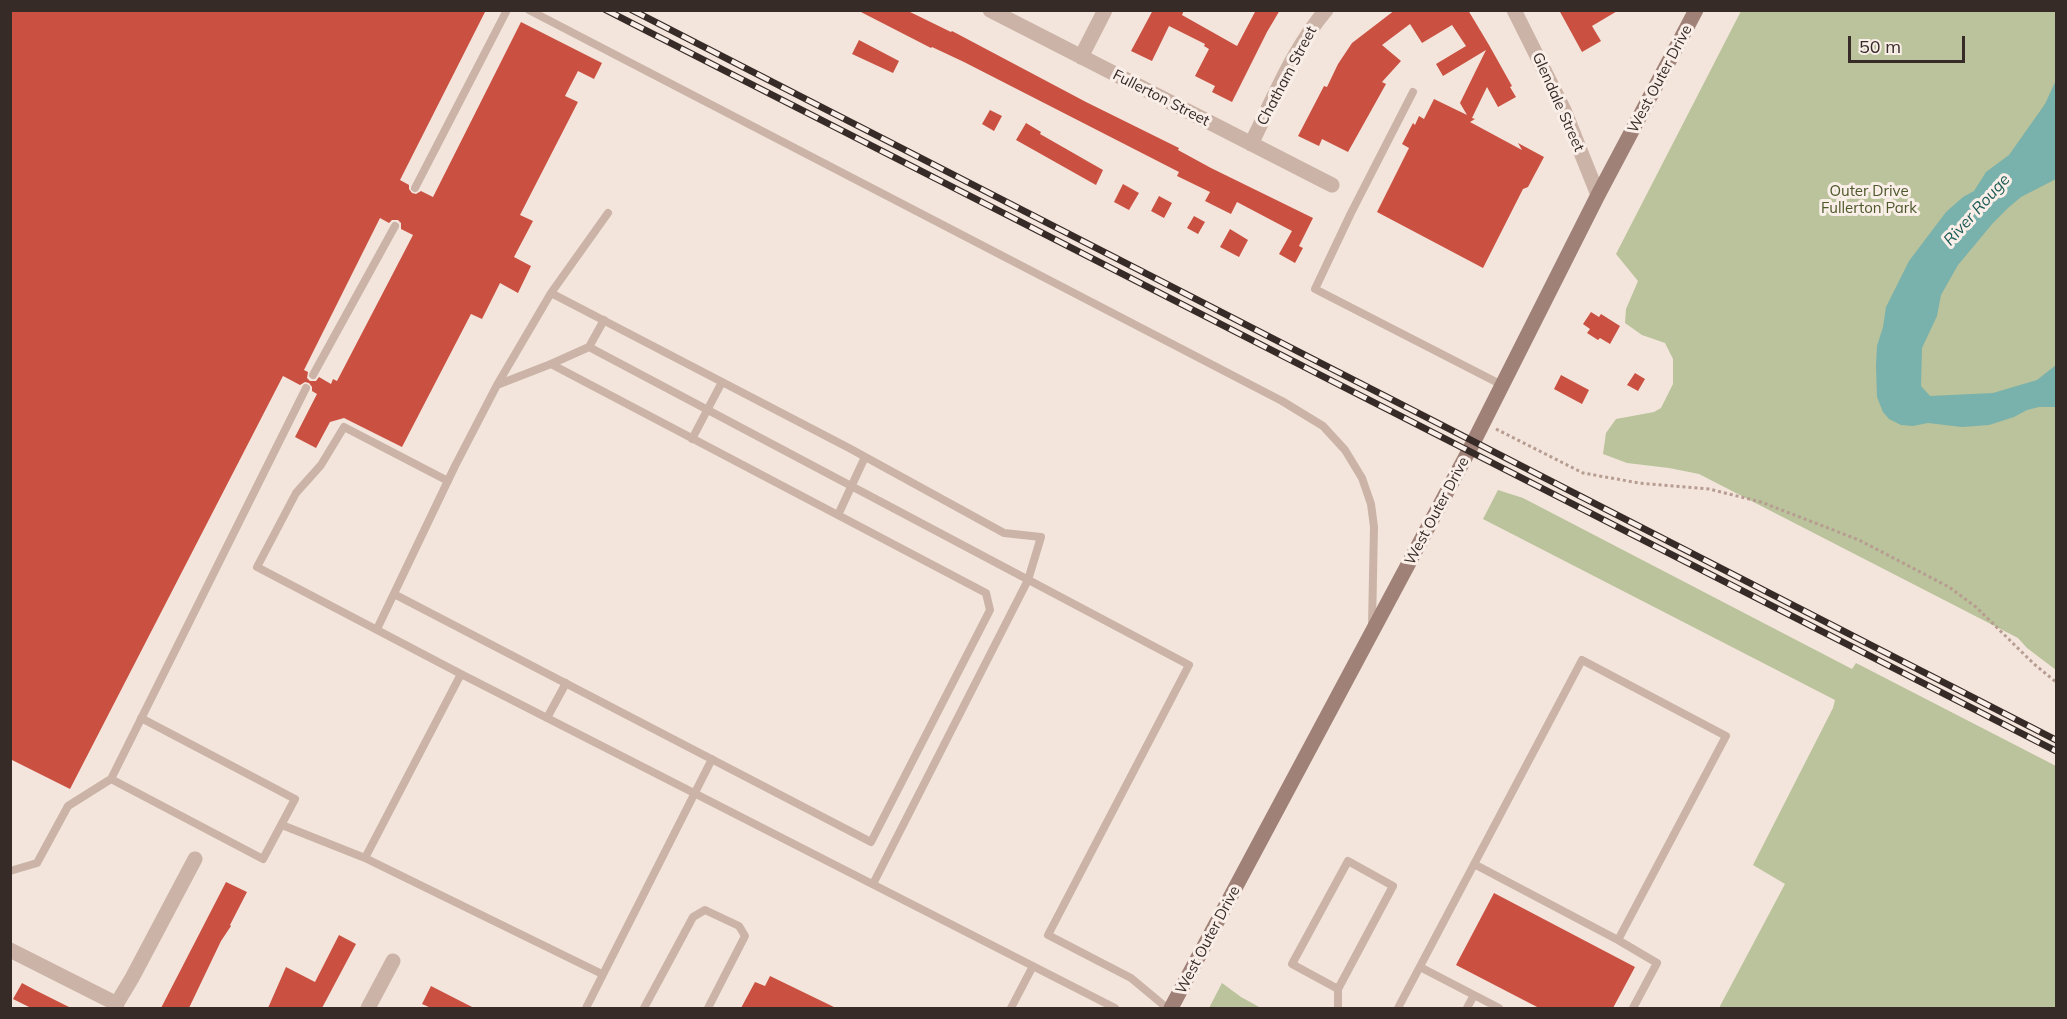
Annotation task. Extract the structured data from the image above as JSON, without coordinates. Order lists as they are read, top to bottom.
{
  "streets": {
    "main road": ["West Outer Drive"],
    "street": ["Chatham Street", "Fullerton Street", "Glendale Street"]
  },
  "crossings": [
    ["Chatham Street", "Fullerton Street"],
    ["West Outer Drive", "Glendale Street"]
  ],
  "water": ["River Rouge"],
  "parks": ["Outer Drive Fullerton Park"],
  "scale_bar": "50 m"
}
